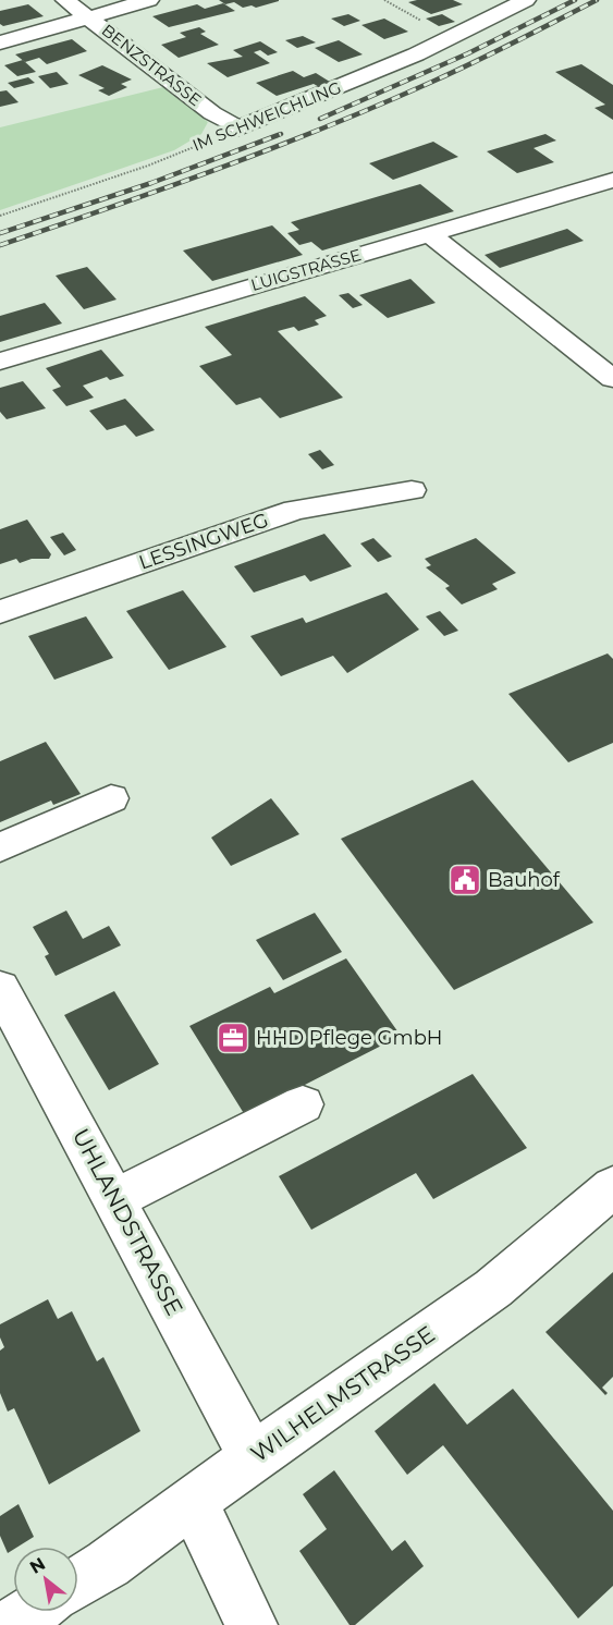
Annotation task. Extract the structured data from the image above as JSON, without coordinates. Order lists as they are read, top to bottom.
{
  "streets": {
    "street": [
      "BENZSTRASSE",
      "IM SCHWEICHLING",
      "LUIGSTRASSE",
      "LESSINGWEG",
      "UHLANDSTRASSE",
      "WILHELMSTRASSE"
    ]
  },
  "crossings": [
    ["BENZSTRASSE", "IM SCHWEICHLING"],
    ["UHLANDSTRASSE", "WILHELMSTRASSE"]
  ],
  "places": {
    "public building": ["Bauhof"],
    "office": ["HHD Pflege GmbH"]
  },
  "north": "top left"
}
